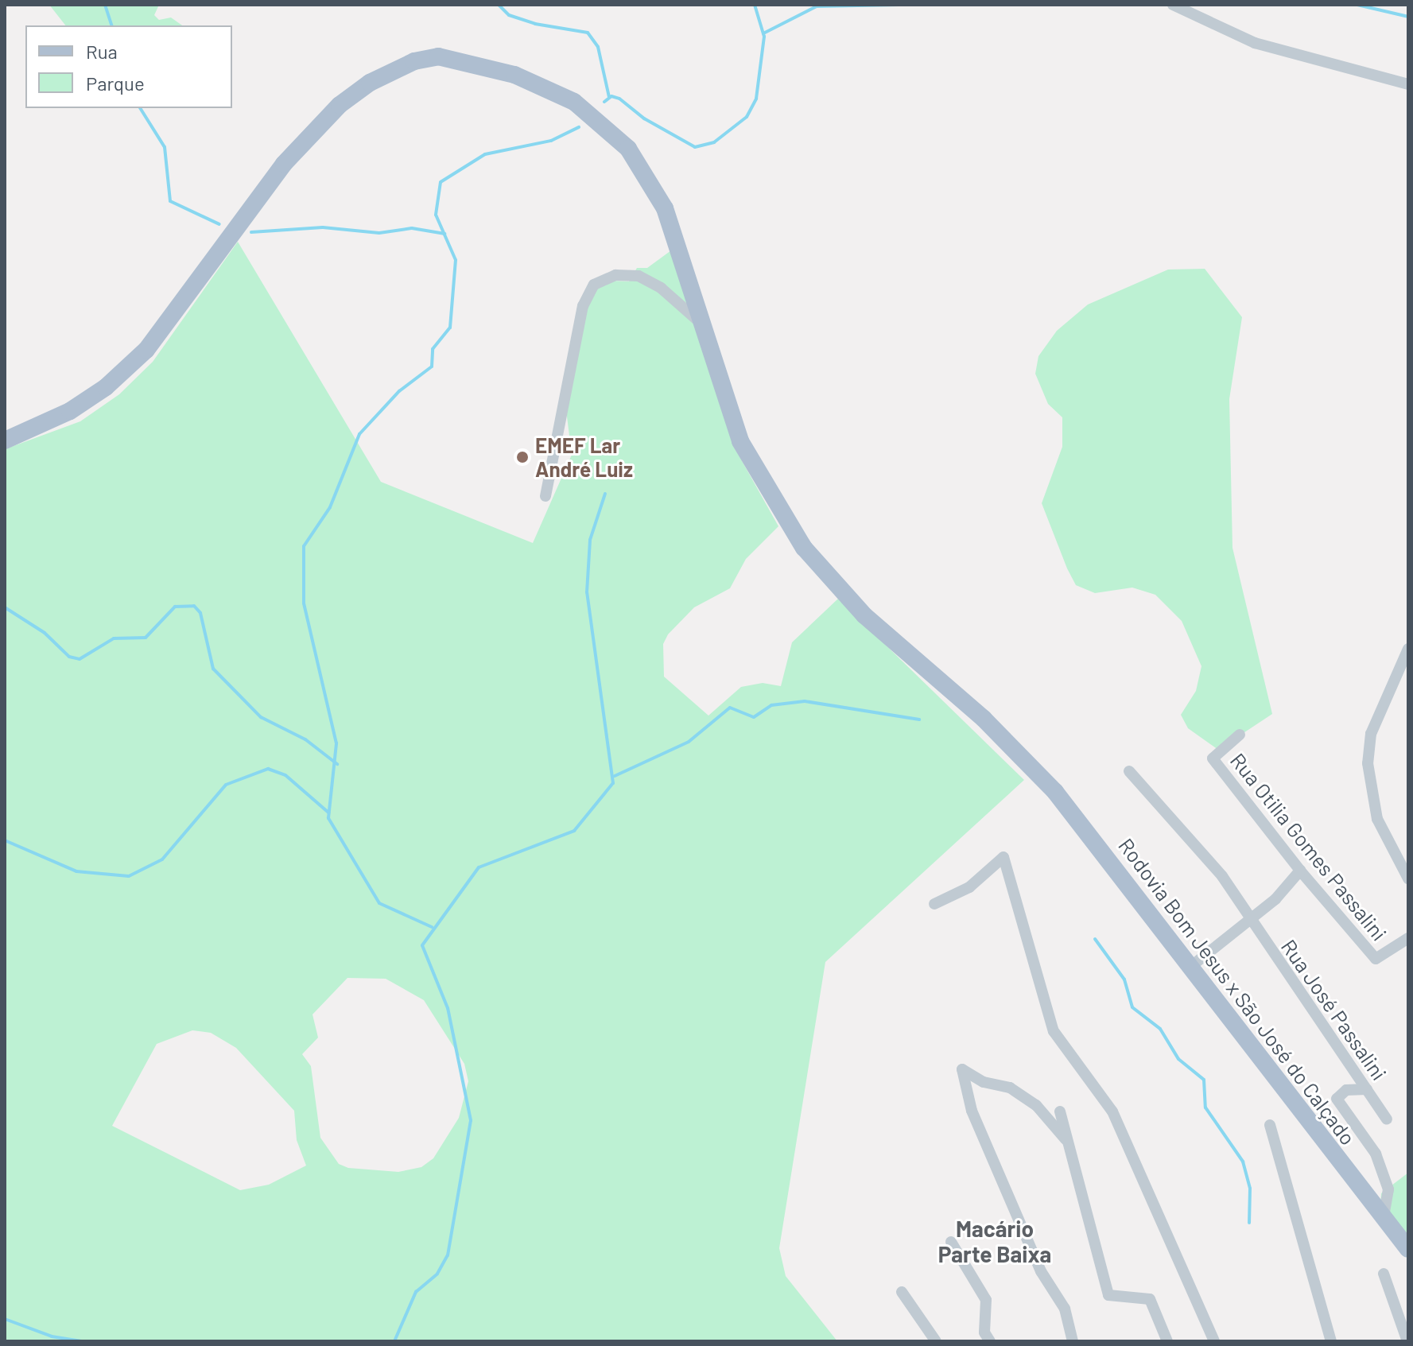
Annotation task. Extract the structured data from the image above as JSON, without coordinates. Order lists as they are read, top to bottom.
{
  "streets": {
    "main road": ["Rodovia Bom Jesus x São José do Calçado"],
    "street": ["Rua Otilia Gomes Passalini", "Rua José Passalini"]
  },
  "districts": ["Macário Parte Baixa"],
  "places": ["EMEF Lar André Luiz"],
  "legend": ["Rua", "Parque"]
}
